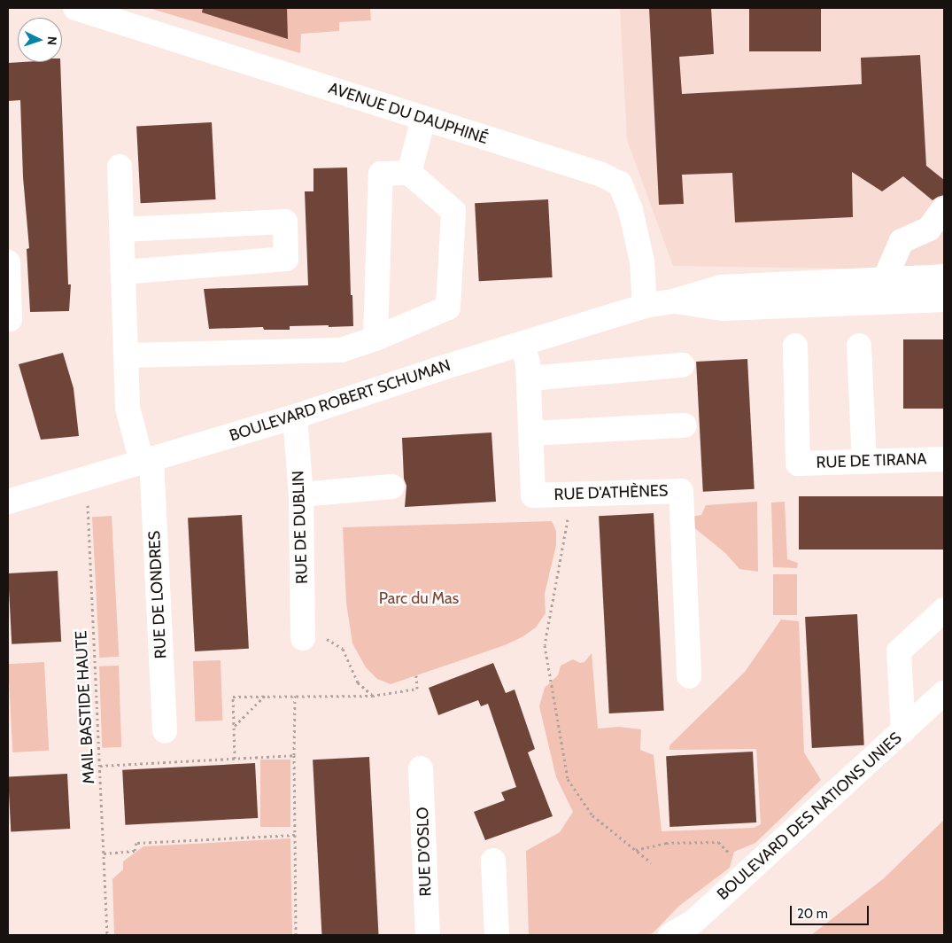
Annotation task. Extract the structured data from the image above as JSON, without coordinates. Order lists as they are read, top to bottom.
{
  "streets": {
    "street": [
      "AVENUE DU DAUPHINÉ",
      "BOULEVARD ROBERT SCHUMAN",
      "RUE DE TIRANA",
      "RUE D'ATHÈNES",
      "RUE DE DUBLIN",
      "RUE DE LONDRES",
      "BOULEVARD DES NATIONS UNIES",
      "RUE D'OSLO"
    ],
    "path": ["MAIL BASTIDE HAUTE"]
  },
  "crossings": [
    ["AVENUE DU DAUPHINÉ", "BOULEVARD ROBERT SCHUMAN"],
    ["BOULEVARD ROBERT SCHUMAN", "RUE D'ATHÈNES"],
    ["BOULEVARD ROBERT SCHUMAN", "RUE DE DUBLIN"],
    ["BOULEVARD ROBERT SCHUMAN", "RUE DE LONDRES"],
    ["BOULEVARD ROBERT SCHUMAN", "MAIL BASTIDE HAUTE"]
  ],
  "parks": ["Parc du Mas"],
  "scale_bar": "20 m",
  "north": "right"
}
